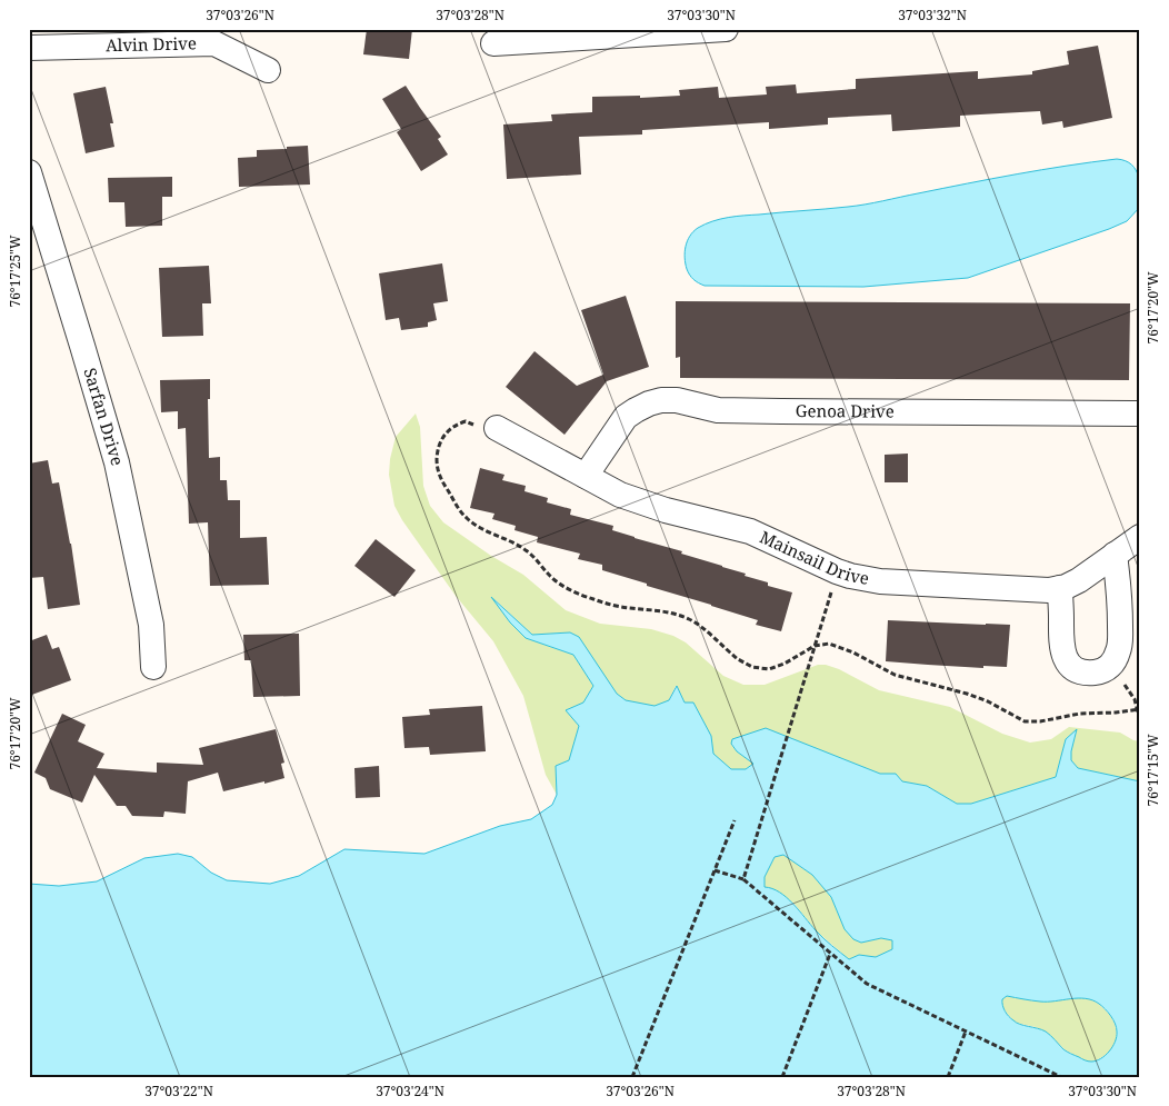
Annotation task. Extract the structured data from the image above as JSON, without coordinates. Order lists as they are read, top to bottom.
{
  "streets": {
    "street": [
      "Alvin Drive",
      "Genoa Drive",
      "Sarfan Drive",
      "Mainsail Drive"
    ]
  },
  "crossings": [
    ["Genoa Drive", "Mainsail Drive"]
  ],
  "coordinates": [
    "37°03'26\"N",
    "37°03'28\"N",
    "37°03'30\"N",
    "37°03'32\"N",
    "76°17'25\"W",
    "76°17'20\"W",
    "76°17'15\"W",
    "37°03'22\"N",
    "37°03'24\"N"
  ]
}
